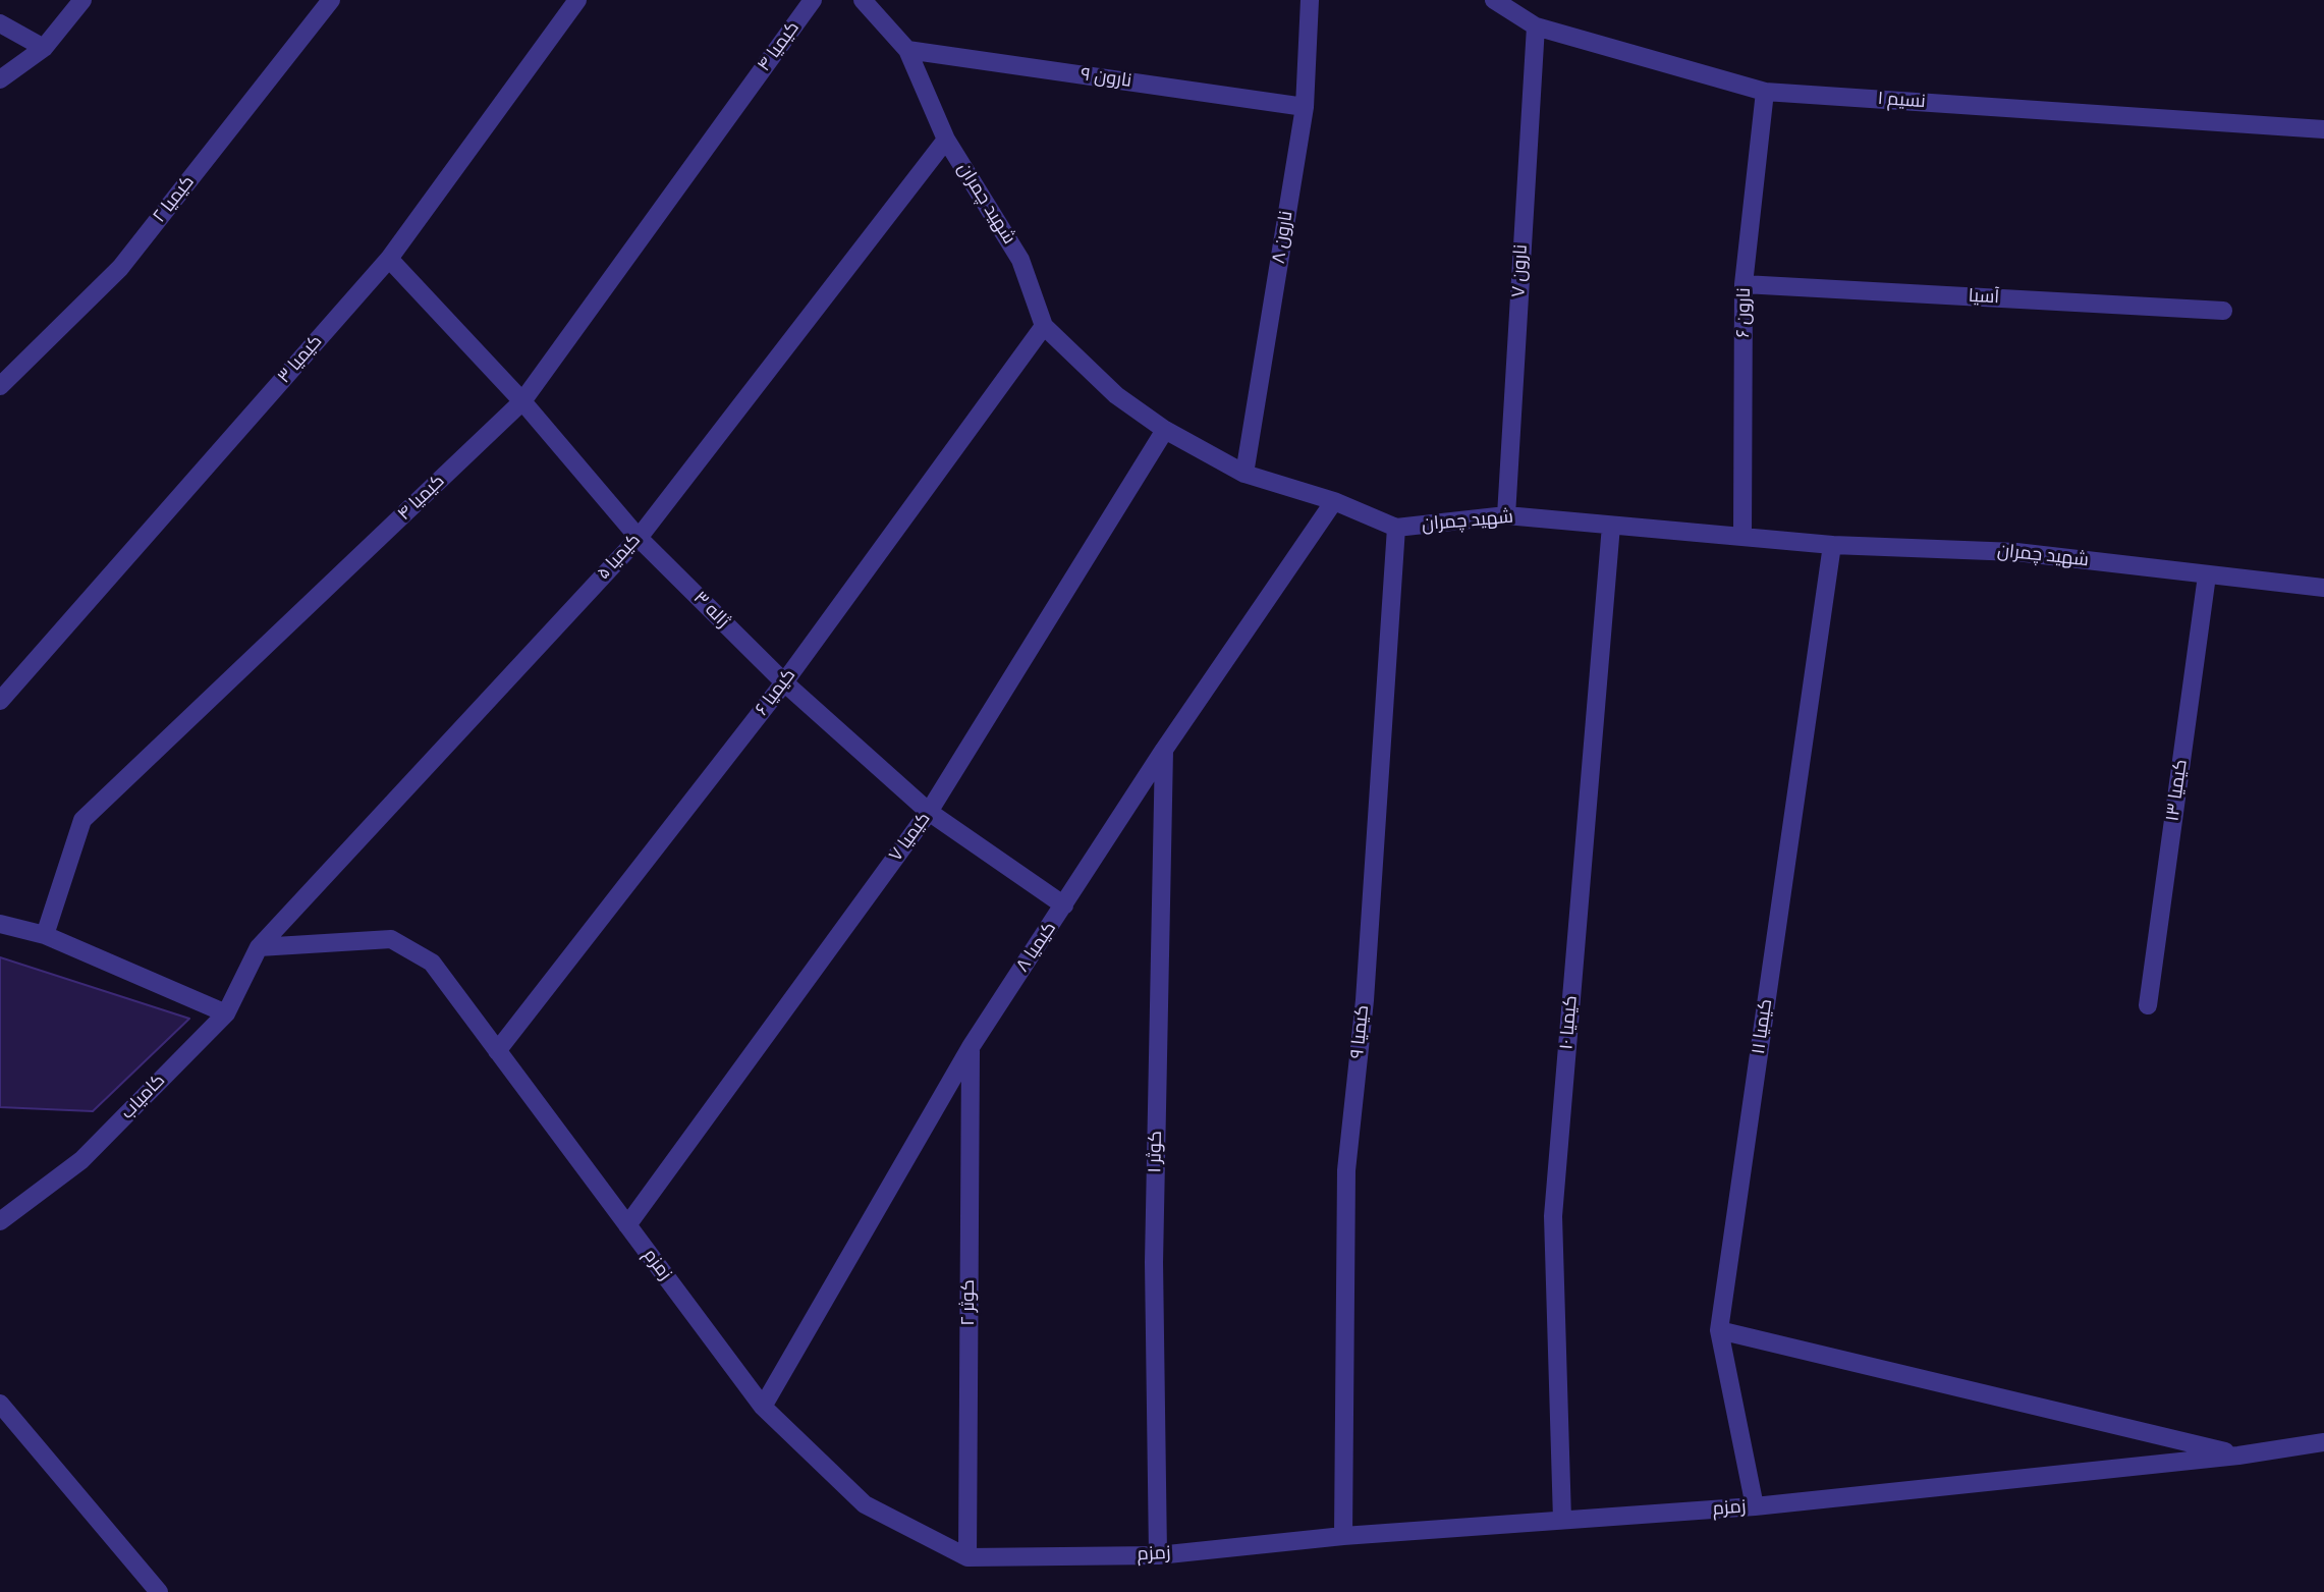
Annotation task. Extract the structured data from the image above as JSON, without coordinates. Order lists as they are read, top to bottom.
{
  "streets": {
    "street": [
      "کیمیا ۴",
      "نارون ۹",
      "نسیم ۱",
      "کیمیا ۲",
      "شهید چمران",
      "نارون ۸",
      "نارون ۷",
      "آسیا",
      "نارون ۶",
      "کیمیا ۳",
      "کیمیا ۵",
      "ژاله ۳",
      "کیمیا ۶",
      "کیمیا ۱۳",
      "کیمیا ۷",
      "کیمیا ۸",
      "کیمیا ۱۰",
      "کیمیا ۱۱",
      "کیمیا ۹",
      "کامیاب",
      "کوثر ۱",
      "زمزم",
      "کوثر ۲"
    ]
  },
  "crossings": [
    ["کیمیا ۴", "ژاله ۳"],
    ["نارون ۹", "شهید چمران"],
    ["نارون ۹", "نارون ۸"],
    ["نسیم ۱", "نارون ۷"],
    ["نسیم ۱", "نارون ۶"],
    ["شهید چمران", "نارون ۸"],
    ["شهید چمران", "نارون ۷"],
    ["شهید چمران", "نارون ۶"],
    ["شهید چمران", "کیمیا ۵"],
    ["شهید چمران", "کیمیا ۶"],
    ["شهید چمران", "کیمیا ۱۳"],
    ["شهید چمران", "کیمیا ۷"],
    ["شهید چمران", "کیمیا ۸"],
    ["شهید چمران", "کیمیا ۱۰"],
    ["شهید چمران", "کیمیا ۱۱"],
    ["شهید چمران", "کیمیا ۹"],
    ["آسیا", "نارون ۶"],
    ["کیمیا ۳", "ژاله ۳"],
    ["کیمیا ۵", "ژاله ۳"],
    ["کیمیا ۵", "کامیاب"],
    ["کیمیا ۵", "زمزم"],
    ["ژاله ۳", "کیمیا ۶"],
    ["ژاله ۳", "کیمیا ۷"],
    ["ژاله ۳", "کیمیا ۸"],
    ["کیمیا ۶", "زمزم"],
    ["کیمیا ۷", "زمزم"],
    ["کیمیا ۸", "کوثر ۱"],
    ["کیمیا ۸", "زمزم"],
    ["کیمیا ۸", "کوثر ۲"],
    ["کیمیا ۱۰", "زمزم"],
    ["کیمیا ۱۱", "زمزم"],
    ["کیمیا ۹", "زمزم"],
    ["کامیاب", "زمزم"],
    ["کوثر ۱", "زمزم"],
    ["زمزم", "کوثر ۲"]
  ]
}
